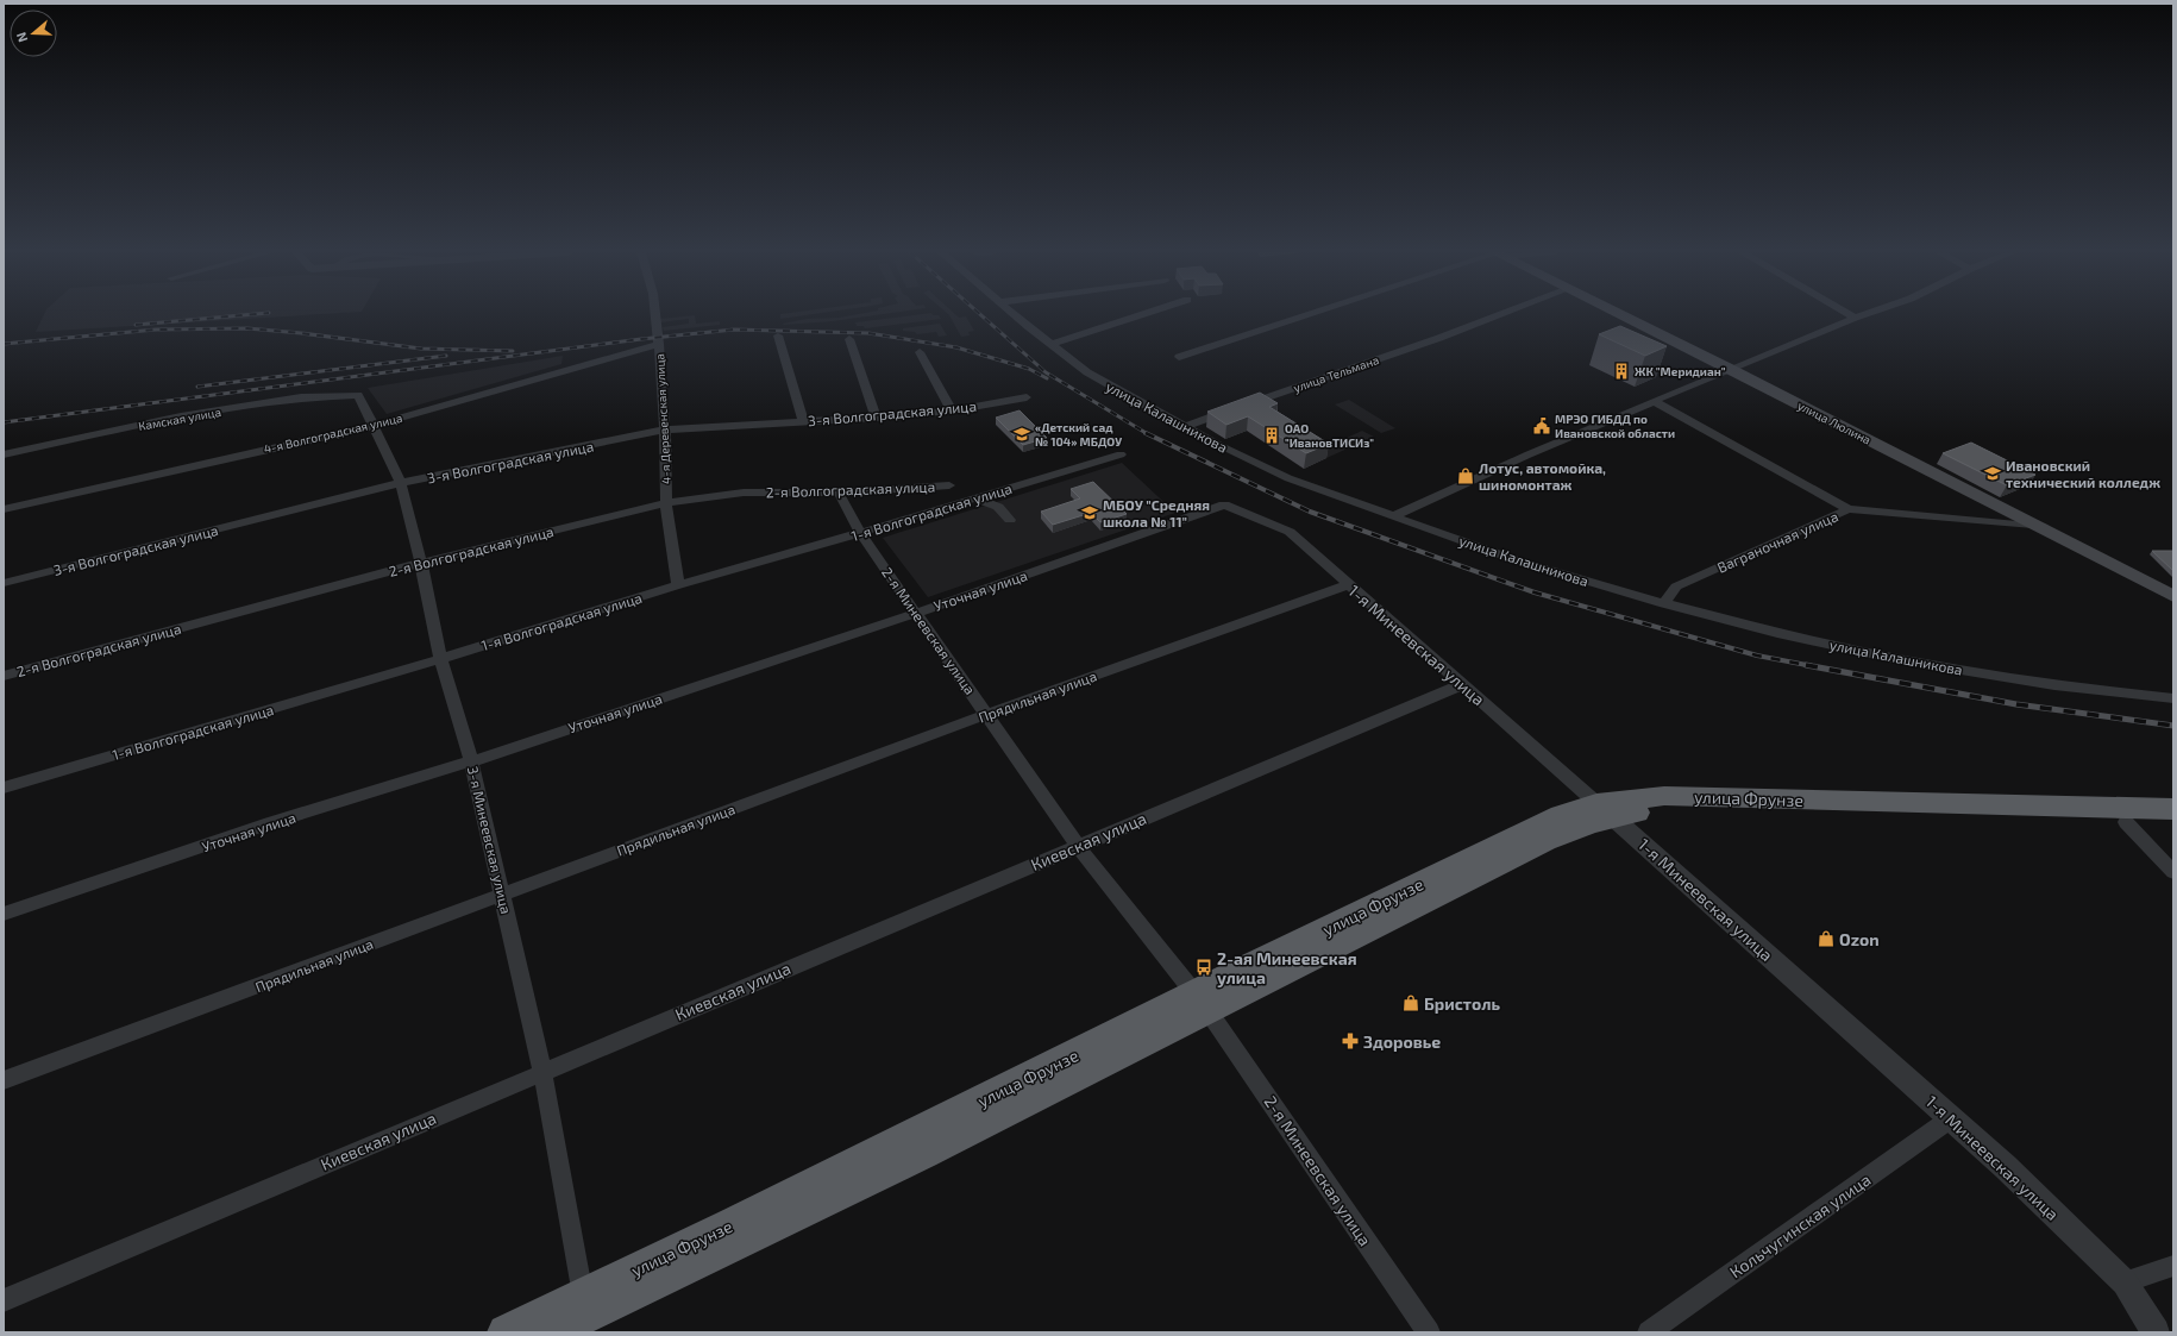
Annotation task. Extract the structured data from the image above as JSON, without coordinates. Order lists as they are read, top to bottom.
{
  "streets": {
    "highway": ["улица Фрунзе"],
    "main road": ["улица Люлина"],
    "street": [
      "улица Тельмана",
      "3-я Волгоградская улица",
      "улица Калашникова",
      "Камская улица",
      "4-я Деревенская улица",
      "4-я Волгоградская улица",
      "2-я Волгоградская улица",
      "1-я Волгоградская улица",
      "Ваграночная улица",
      "Уточная улица",
      "2-я Минеевская улица",
      "1-я Минеевская улица",
      "Прядильная улица",
      "3-я Минеевская улица",
      "Киевская улица",
      "Кольчугинская улица"
    ]
  },
  "crossings": [
    ["улица Тельмана", "улица Калашникова"],
    ["3-я Волгоградская улица", "4-я Деревенская улица"],
    ["3-я Волгоградская улица", "3-я Минеевская улица"],
    ["улица Калашникова", "Ваграночная улица"],
    ["Камская улица", "3-я Минеевская улица"],
    ["4-я Деревенская улица", "4-я Волгоградская улица"],
    ["4-я Деревенская улица", "2-я Волгоградская улица"],
    ["4-я Деревенская улица", "1-я Волгоградская улица"],
    ["улица Люлина", "Ваграночная улица"],
    ["4-я Волгоградская улица", "3-я Минеевская улица"],
    ["2-я Волгоградская улица", "2-я Минеевская улица"],
    ["2-я Волгоградская улица", "3-я Минеевская улица"],
    ["1-я Волгоградская улица", "2-я Минеевская улица"],
    ["1-я Волгоградская улица", "3-я Минеевская улица"],
    ["Уточная улица", "2-я Минеевская улица"],
    ["Уточная улица", "1-я Минеевская улица"],
    ["Уточная улица", "3-я Минеевская улица"],
    ["2-я Минеевская улица", "Прядильная улица"],
    ["2-я Минеевская улица", "улица Фрунзе"],
    ["2-я Минеевская улица", "Киевская улица"],
    ["1-я Минеевская улица", "Прядильная улица"],
    ["1-я Минеевская улица", "улица Фрунзе"],
    ["1-я Минеевская улица", "Киевская улица"],
    ["1-я Минеевская улица", "Кольчугинская улица"],
    ["Прядильная улица", "3-я Минеевская улица"],
    ["улица Фрунзе", "3-я Минеевская улица"],
    ["3-я Минеевская улица", "Киевская улица"]
  ],
  "places": {
    "building": ["ЖК \"Меридиан\"", "ОАО \"ИвановТИСИз\""],
    "public building": ["МРЭО ГИБДД по Ивановской области"],
    "school or university": ["«Детский сад № 104» МБДОУ", "Ивановский технический колледж", "МБОУ \"Средняя школа № 11\""],
    "shop": ["Лотус, автомойка, шиномонтаж", "Ozon", "Бристоль"],
    "bus stop": ["2-ая Минеевская улица"],
    "pharmacy": ["Здоровье"]
  },
  "north": "left"
}
